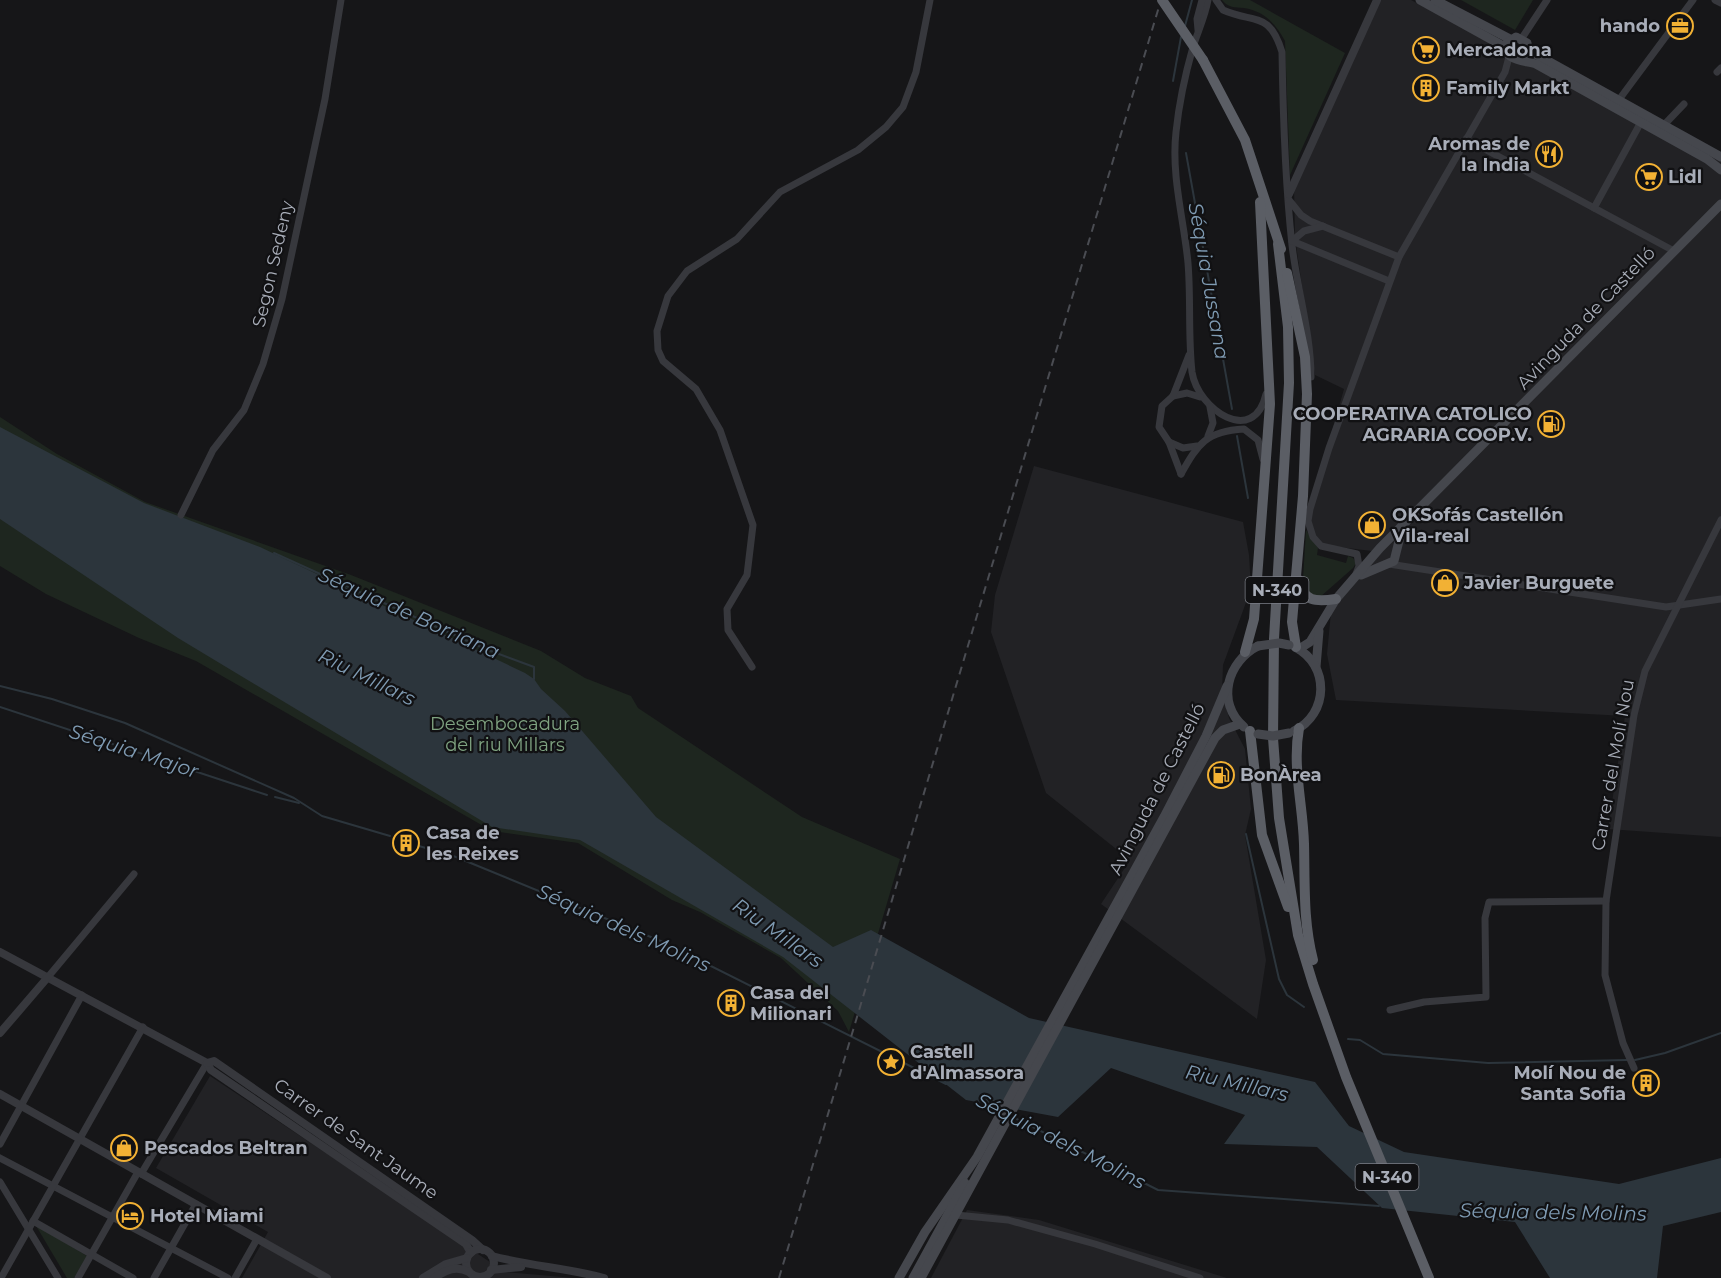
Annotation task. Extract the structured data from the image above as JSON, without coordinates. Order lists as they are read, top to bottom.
{
  "streets": {
    "highway": ["N-340"],
    "main road": ["Avinguda de Castelló"],
    "street": ["Segon Sedeny", "Carrer del Molí Nou", "Carrer de Sant Jaume"]
  },
  "water": [
    "Séquia Jussana",
    "Séquia de Borriana",
    "Riu Millars",
    "Séquia Major",
    "Séquia dels Molins"
  ],
  "parks": ["Desembocadura del riu Millars"],
  "places": {
    "office": ["hando"],
    "supermarket": ["Mercadona", "Lidl"],
    "building": [
      "Family Markt",
      "Casa de les Reixes",
      "Casa del Milionari",
      "Molí Nou de Santa Sofia"
    ],
    "restaurant": ["Aromas de la India"],
    "fuel station": ["COOPERATIVA CATOLICO AGRARIA COOP.V.", "BonÀrea"],
    "shop": ["OKSofás Castellón Vila-real", "Javier Burguete", "Pescados Beltran"],
    "place": ["Castell d'Almassora"],
    "hotel": ["Hotel Miami"]
  }
}
